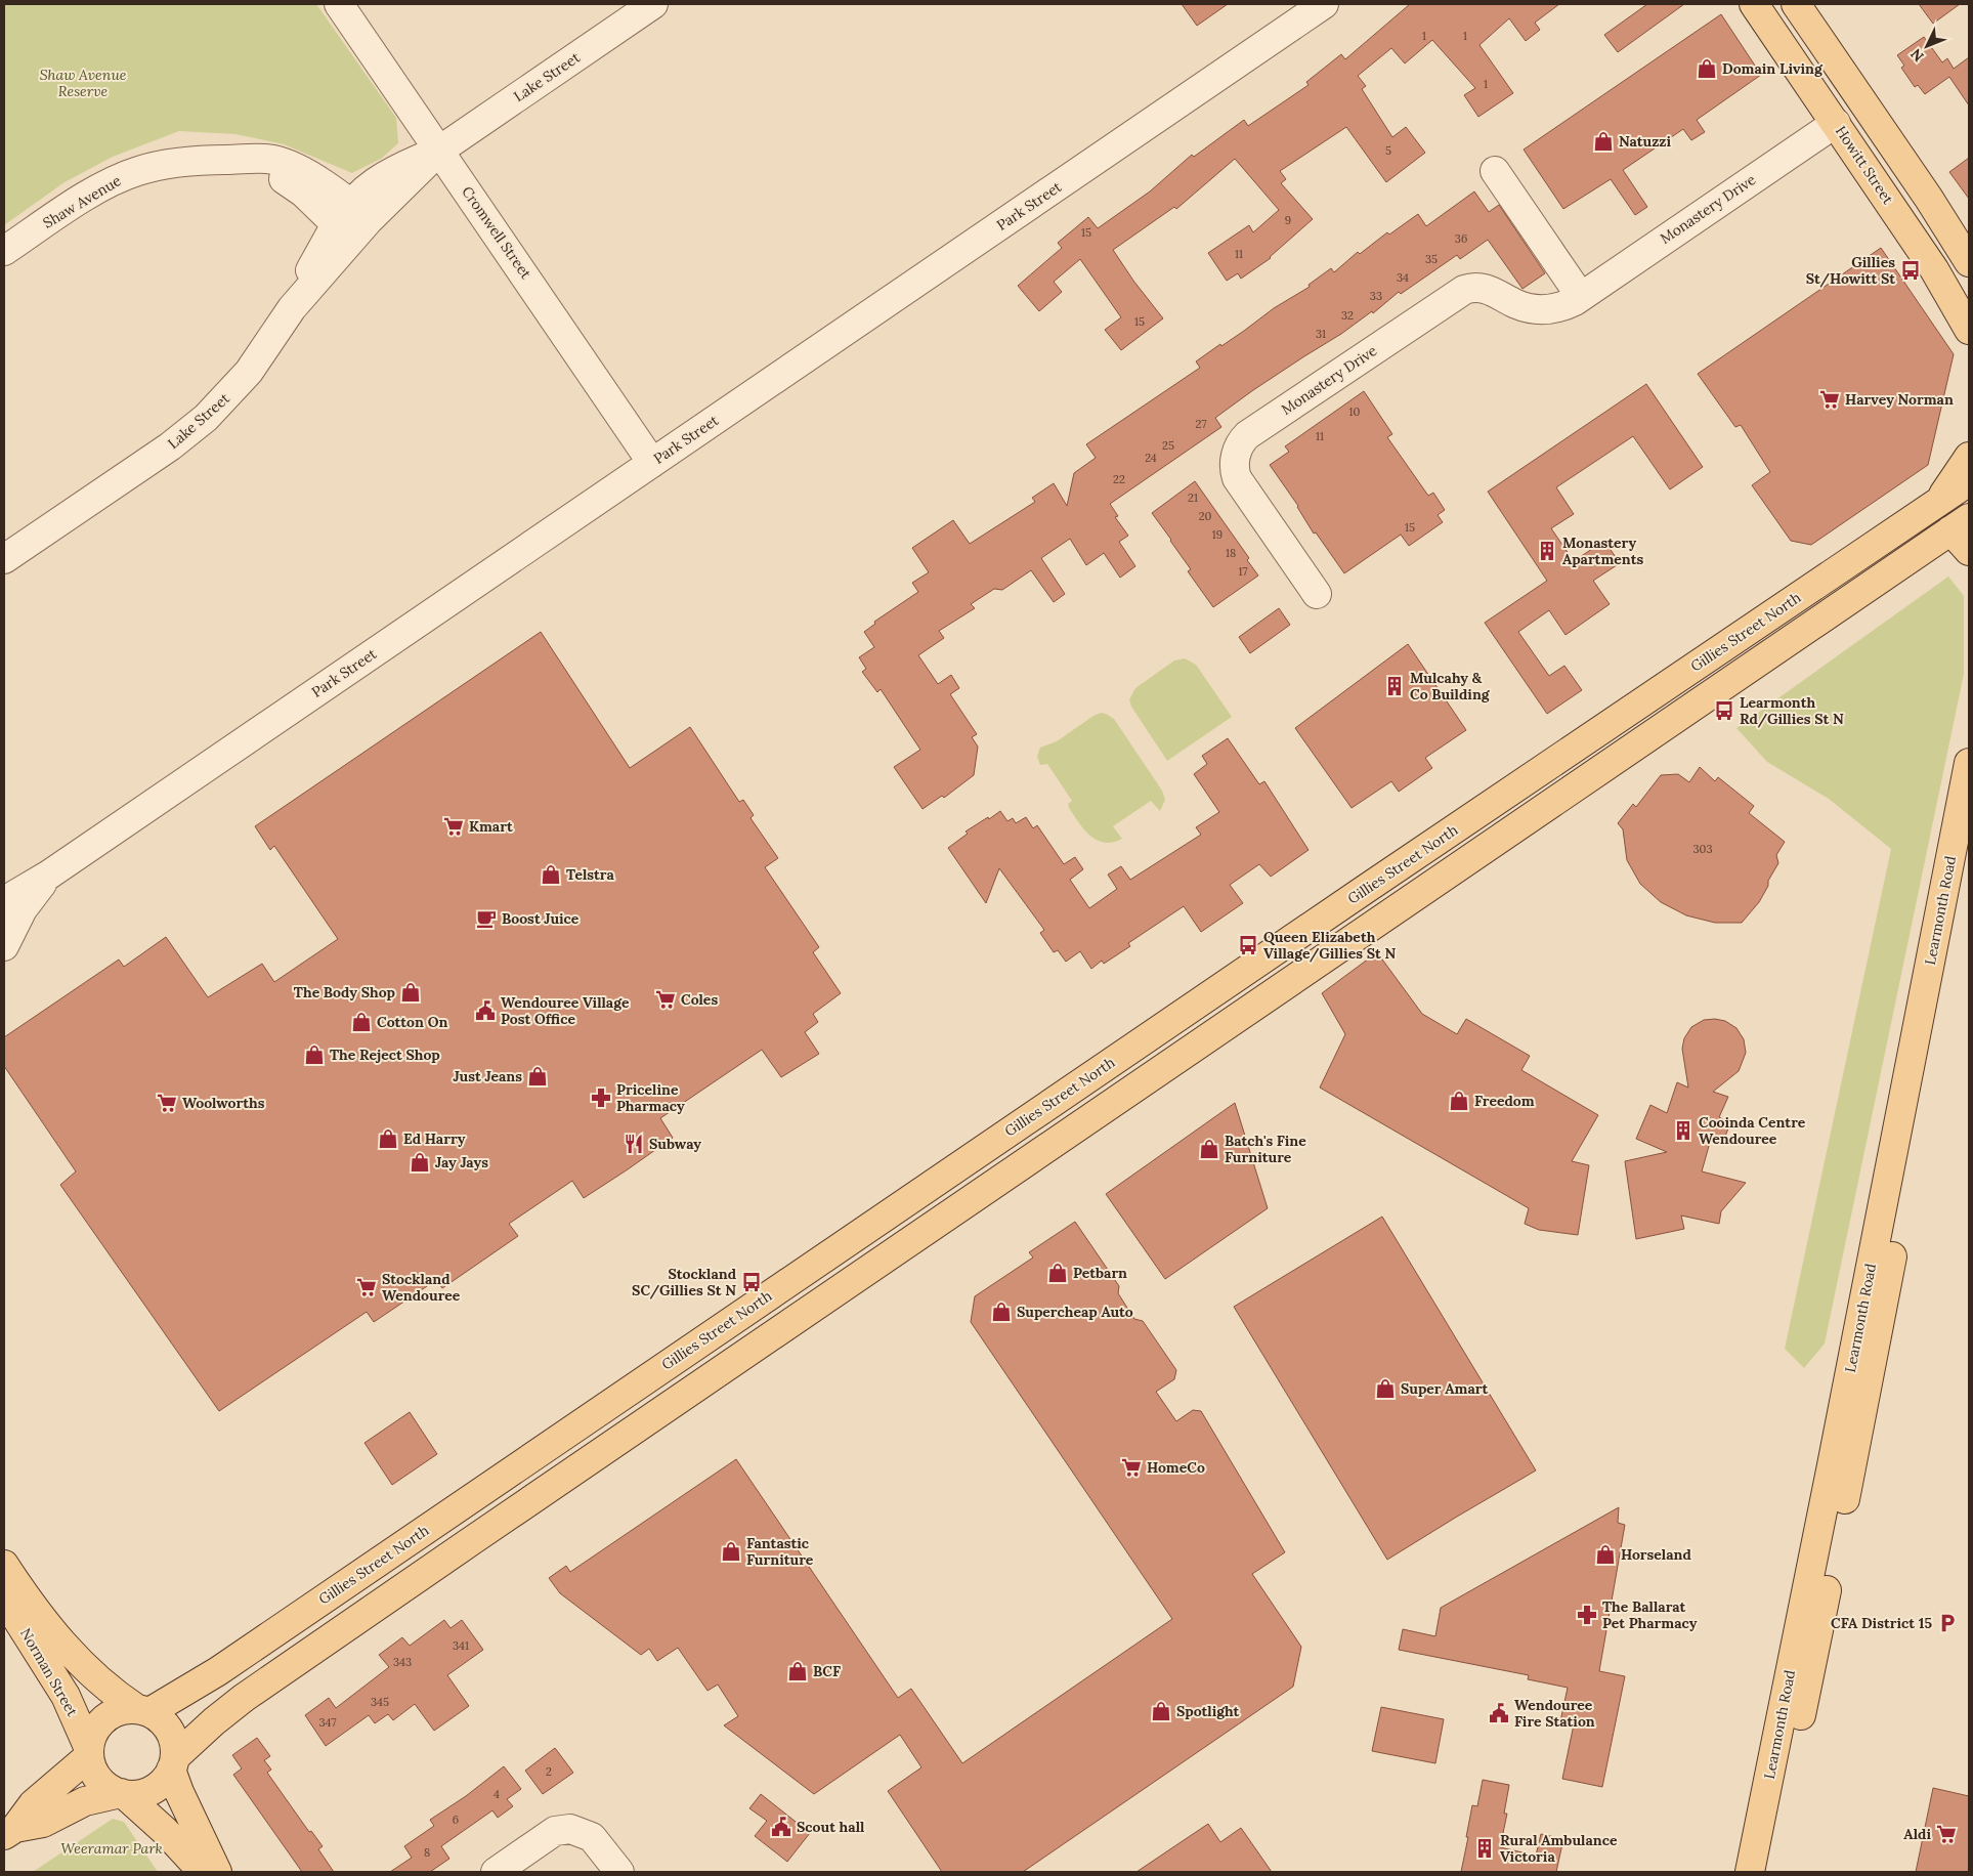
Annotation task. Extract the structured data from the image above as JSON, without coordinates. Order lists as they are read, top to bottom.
{
  "streets": {
    "main road": [
      "Howitt Street",
      "Gillies Street North",
      "Learmonth Road",
      "Norman Street"
    ],
    "street": [
      "Lake Street",
      "Shaw Avenue",
      "Park Street",
      "Monastery Drive",
      "Cromwell Street"
    ]
  },
  "crossings": [
    ["Lake Street", "Shaw Avenue"],
    ["Lake Street", "Cromwell Street"],
    ["Howitt Street", "Monastery Drive"],
    ["Park Street", "Cromwell Street"],
    ["Gillies Street North", "Norman Street"]
  ],
  "parks": ["Shaw Avenue Reserve", "Weeramar Park"],
  "places": {
    "shop": [
      "Domain Living",
      "Natuzzi",
      "Telstra",
      "The Body Shop",
      "Cotton On",
      "The Reject Shop",
      "Just Jeans",
      "Freedom",
      "Ed Harry",
      "Batch's Fine Furniture",
      "Jay Jays",
      "Petbarn",
      "Supercheap Auto",
      "Super Amart",
      "Fantastic Furniture",
      "Horseland",
      "BCF",
      "Spotlight"
    ],
    "bus stop": [
      "Gillies St/Howitt St",
      "Learmonth Rd/Gillies St N",
      "Queen Elizabeth Village/Gillies St N",
      "Stockland SC/Gillies St N"
    ],
    "supermarket": [
      "Harvey Norman",
      "Kmart",
      "Coles",
      "Woolworths",
      "Stockland Wendouree",
      "HomeCo",
      "Aldi"
    ],
    "building": [
      "Monastery Apartments",
      "Mulcahy & Co Building",
      "Cooinda Centre Wendouree",
      "Rural Ambulance Victoria"
    ],
    "cafe": ["Boost Juice"],
    "public building": ["Wendouree Village Post Office", "Wendouree Fire Station", "Scout hall"],
    "pharmacy": ["Priceline Pharmacy", "The Ballarat Pet Pharmacy"],
    "restaurant": ["Subway"],
    "parking": ["CFA District 15"]
  },
  "house_numbers": [
    "1",
    "1",
    "1",
    "5",
    "9",
    "15",
    "36",
    "11",
    "35",
    "34",
    "33",
    "32",
    "15",
    "31",
    "10",
    "27",
    "11",
    "25",
    "24",
    "22",
    "21",
    "20",
    "15",
    "19",
    "18",
    "17",
    "303",
    "341",
    "343",
    "345",
    "347",
    "2",
    "4",
    "6",
    "8"
  ],
  "north": "bottom left"
}
